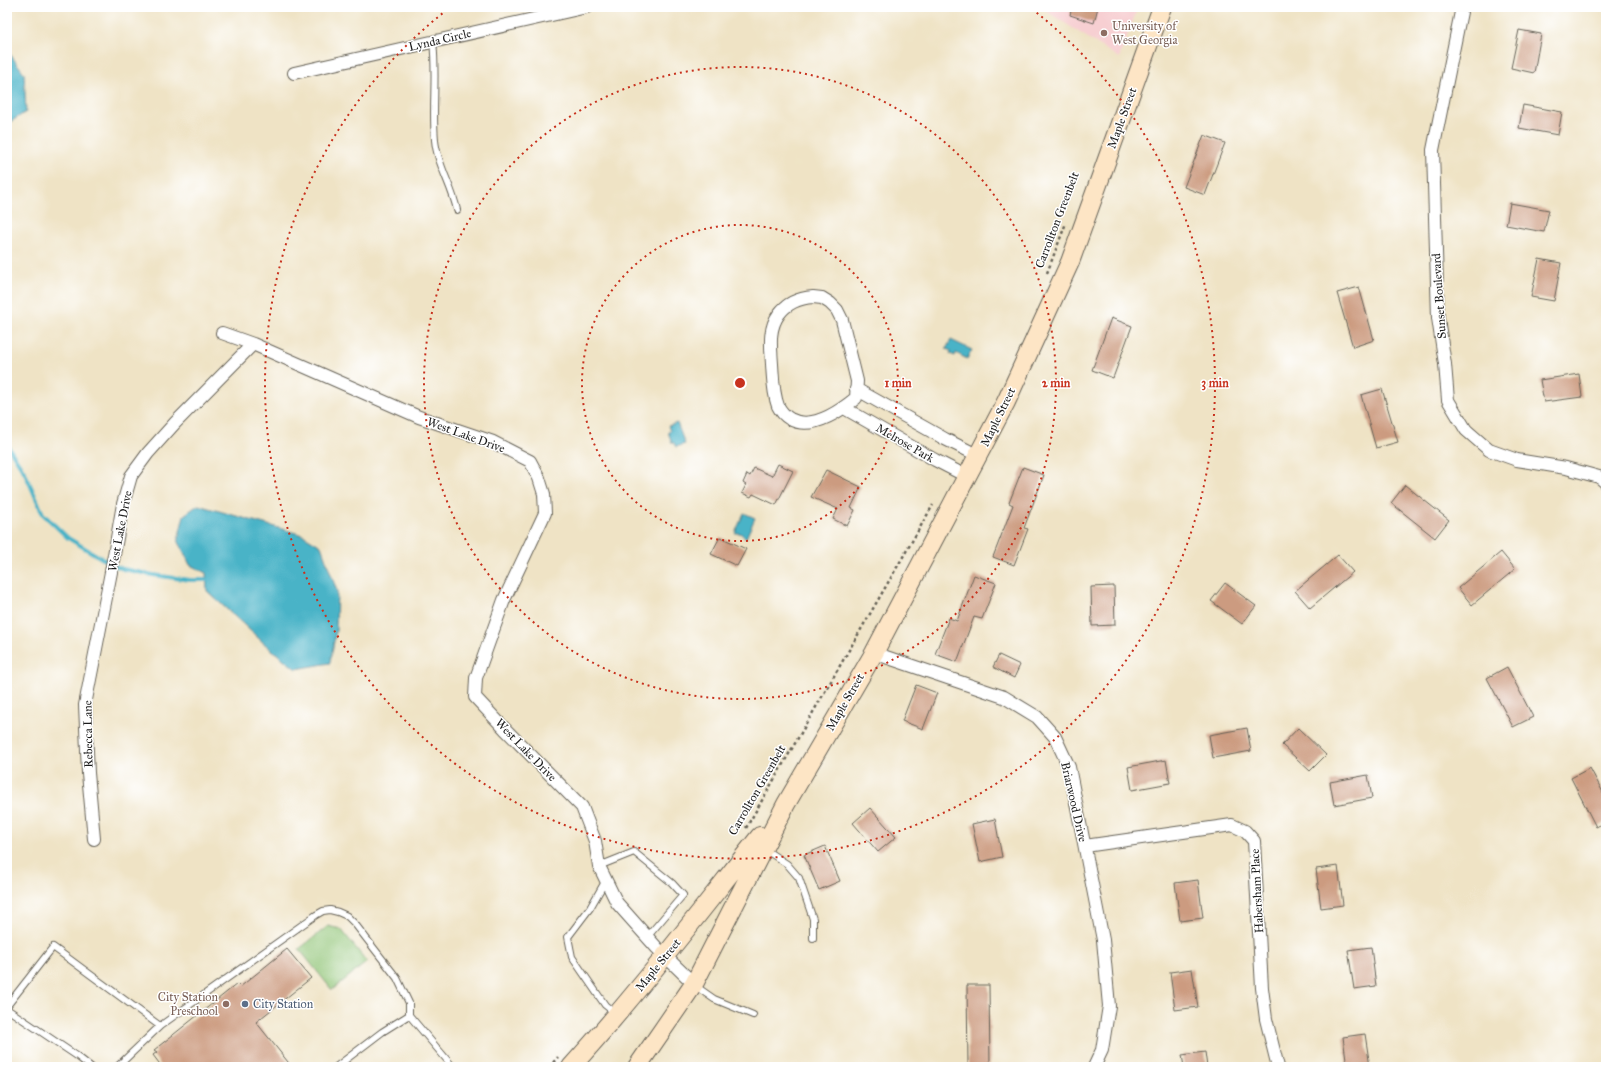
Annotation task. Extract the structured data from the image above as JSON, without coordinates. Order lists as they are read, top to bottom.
{
  "streets": {
    "main road": ["Maple Street"],
    "street": [
      "Lynda Circle",
      "Sunset Boulevard",
      "West Lake Drive",
      "Melrose Park",
      "Rebecca Lane",
      "Briarwood Drive",
      "Habersham Place"
    ],
    "path": ["Carrollton Greenbelt"]
  },
  "crossings": [
    ["Maple Street", "West Lake Drive"],
    ["Maple Street", "Melrose Park"],
    ["Maple Street", "Briarwood Drive"],
    ["West Lake Drive", "Rebecca Lane"],
    ["Briarwood Drive", "Habersham Place"]
  ],
  "places": ["University of West Georgia", "City Station Preschool", "City Station"],
  "rings": ["1 min", "2 min", "3 min"]
}
